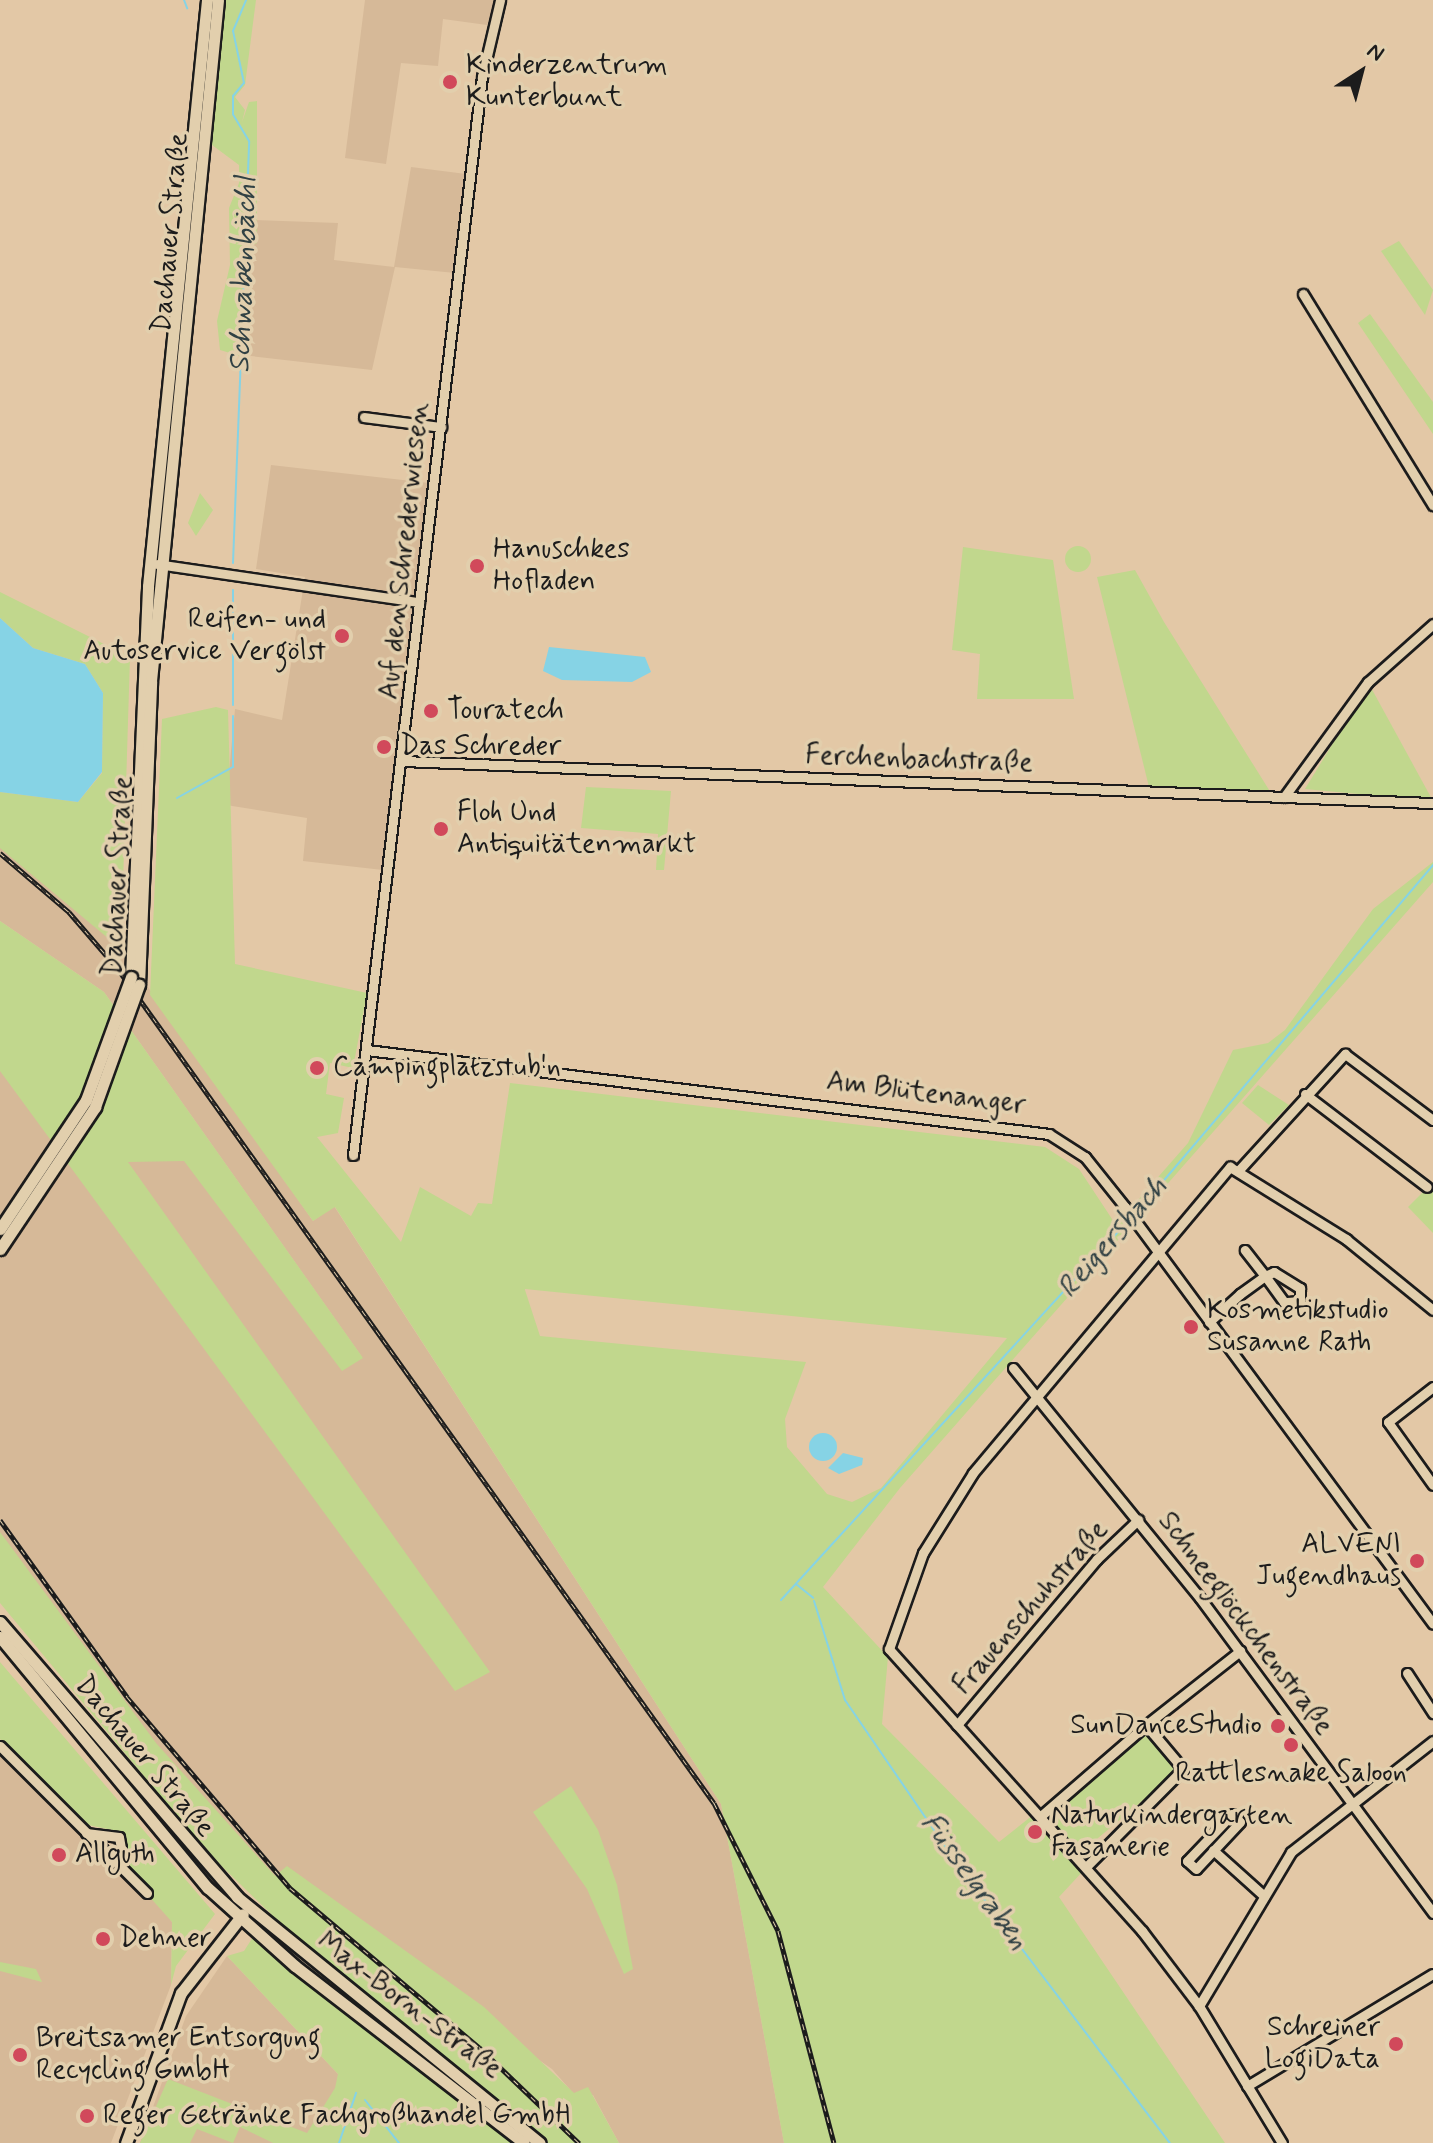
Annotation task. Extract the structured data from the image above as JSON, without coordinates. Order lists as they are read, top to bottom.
{
  "streets": {
    "main road": ["Dachauer Straße", "Max-Born-Straße"],
    "street": [
      "Auf den Schrederwiesen",
      "Ferchenbachstraße",
      "Am Blütenanger",
      "Frauenschuhstraße",
      "Schneeglöckchenstraße"
    ]
  },
  "crossings": [
    ["Dachauer Straße", "Max-Born-Straße"],
    ["Auf den Schrederwiesen", "Ferchenbachstraße"],
    ["Auf den Schrederwiesen", "Am Blütenanger"],
    ["Frauenschuhstraße", "Schneeglöckchenstraße"]
  ],
  "water": ["Schwabenbächl", "Reigersbach", "Füsselgraben"],
  "places": [
    "Kinderzentrum Kunterbunt",
    "Hanuschkes Hofladen",
    "Reifen- und Autoservice Vergölst",
    "Touratech",
    "Das Schreder",
    "Floh Und Antiquitätenmarkt",
    "Campingplatzstub'n",
    "Kosmetikstudio Susanne Rath",
    "ALVENI Jugendhaus",
    "SunDanceStudio",
    "Rattlesnake Saloon",
    "Naturkindergarten Fasanerie",
    "Allguth",
    "Dehner",
    "Schreiner LogiData",
    "Breitsamer Entsorgung Recycling GmbH",
    "Reger Getränke Fachgroßhandel GmbH"
  ],
  "north": "top right"
}
